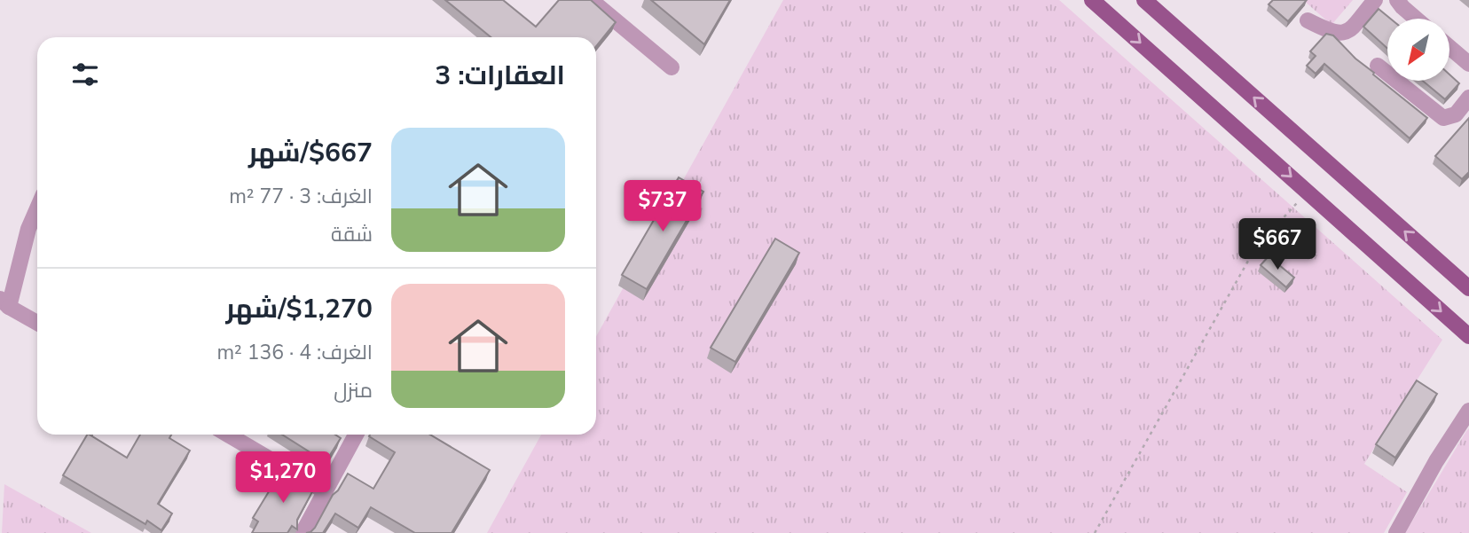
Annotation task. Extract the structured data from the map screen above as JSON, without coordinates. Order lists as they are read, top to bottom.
{
  "north": "bottom left",
  "page": {
    "heading": "العقارات: 3",
    "list": [
      {
        "name": "$667/شهر",
        "note": "الغرف: 3 · 77 m² · شقة"
      },
      {
        "name": "$1,270/شهر",
        "note": "الغرف: 4 · 136 m² · منزل"
      }
    ],
    "price": ["$737", "$667", "$1,270"]
  }
}
